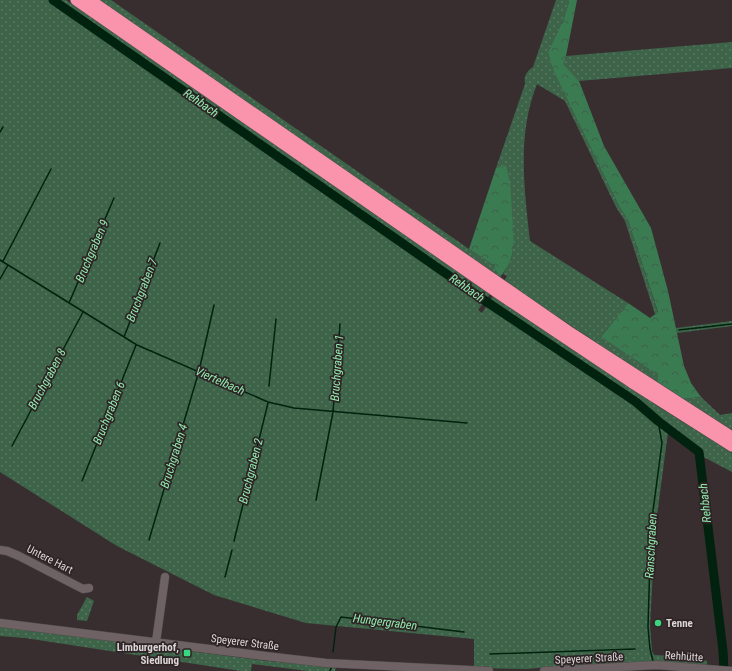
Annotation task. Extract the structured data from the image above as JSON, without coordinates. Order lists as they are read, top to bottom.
{
  "streets": {
    "street": ["Untere Hart", "Speyerer Straße", "Rehhütte"]
  },
  "crossings": [
    ["Speyerer Straße", "Rehhütte"]
  ],
  "water": [
    "Rehbach",
    "Bruchgraben 9",
    "Bruchgraben 7",
    "Bruchgraben 1",
    "Bruchgraben 8",
    "Viertelbach",
    "Bruchgraben 6",
    "Bruchgraben 4",
    "Bruchgraben 2",
    "Ranschgraben",
    "Hungergraben"
  ],
  "places": {
    "other": ["Tenne"],
    "transit": ["Limburgerhof, Siedlung"]
  }
}
